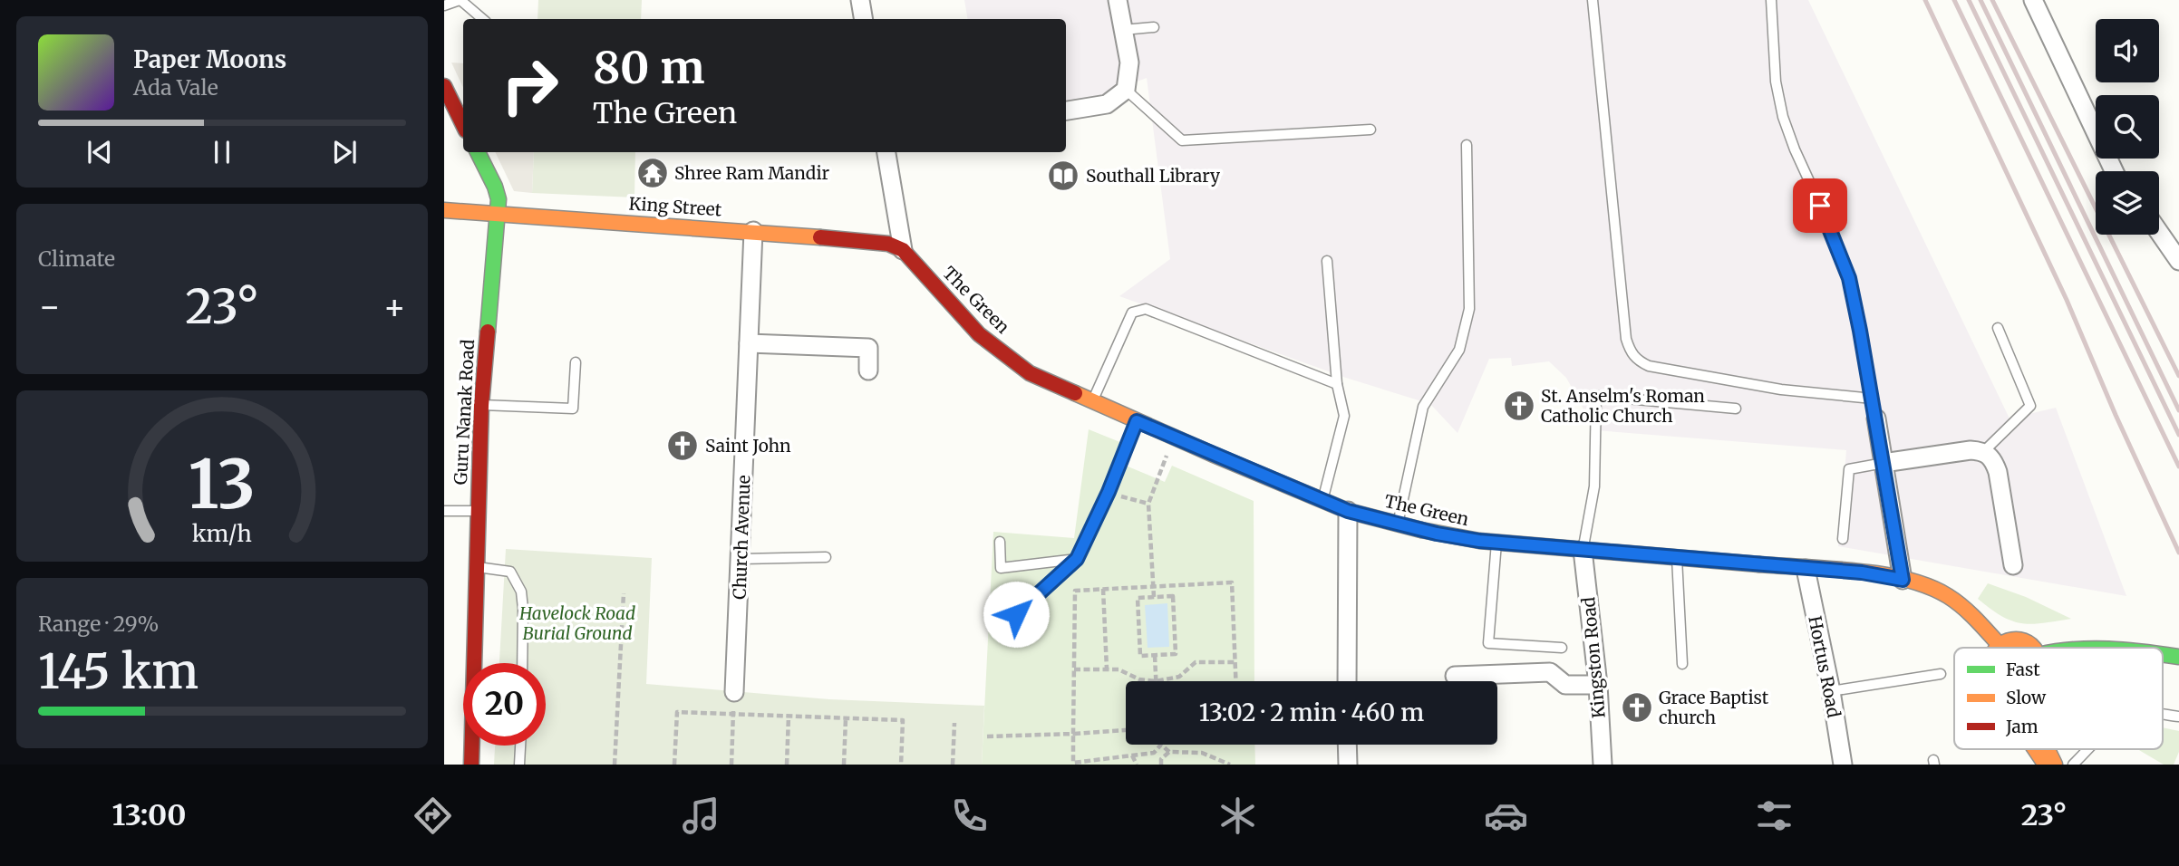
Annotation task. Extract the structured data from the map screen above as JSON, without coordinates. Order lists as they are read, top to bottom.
{
  "streets": {
    "street": [
      "King Street",
      "The Green",
      "Guru Nanak Road",
      "Church Avenue",
      "Kingston Road",
      "Hortus Road"
    ]
  },
  "crossings": [
    ["King Street", "The Green"],
    ["King Street", "Guru Nanak Road"],
    ["King Street", "Church Avenue"],
    ["The Green", "Kingston Road"],
    ["The Green", "Hortus Road"]
  ],
  "parks": ["Havelock Road Burial Ground"],
  "places": {
    "temple": ["Shree Ram Mandir"],
    "library": ["Southall Library"],
    "church": ["St. Anselm's Roman Catholic Church", "Saint John", "Grace Baptist church"]
  },
  "legend": ["Fast", "Slow", "Jam"],
  "page": {
    "turn": ["80 m", "The Green"],
    "song": ["Paper Moons", "Ada Vale"],
    "tile": [
      "Climate",
      ["Range · 29%", "145 km"]
    ],
    "heat": ["−", "23°", "+"],
    "limit": "20",
    "trip": "13:02 · 2 min · 460 m",
    "tabs": ["13:00", "23°"],
    "gauge": ["13", "km/h"]
  }
}
